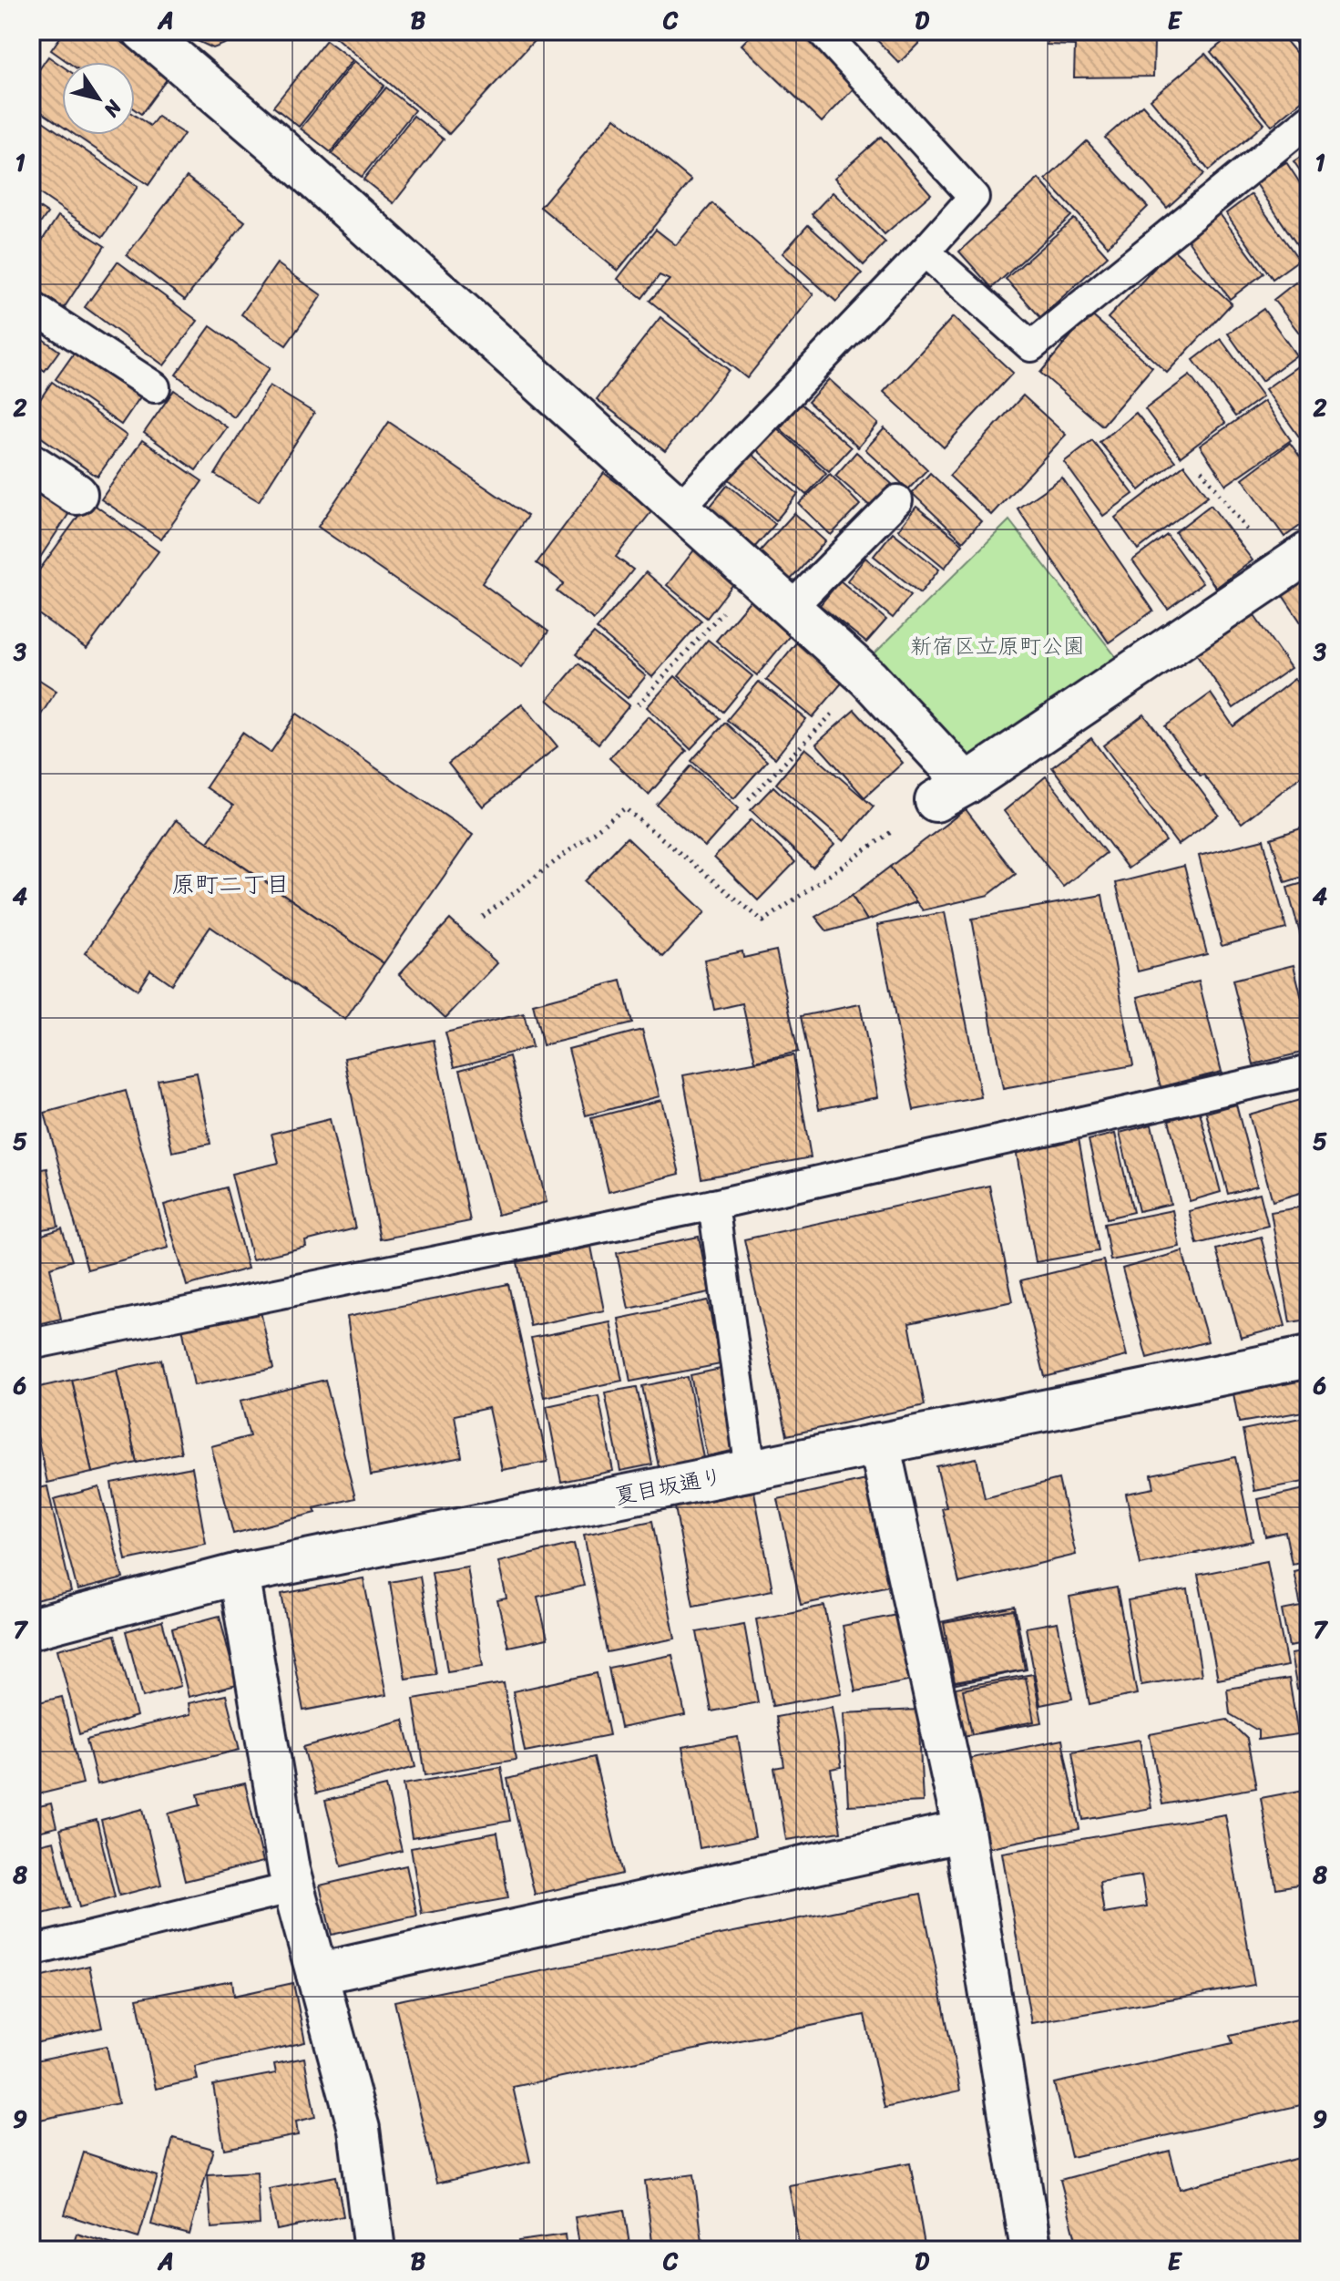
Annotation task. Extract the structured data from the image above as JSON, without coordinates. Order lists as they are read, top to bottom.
{
  "streets": {
    "street": ["夏目坂通り"]
  },
  "districts": ["原町二丁目"],
  "parks": ["新宿区立原町公園"],
  "north": "bottom right",
  "grid": {
    "columns": [
      "A",
      "B",
      "C",
      "D",
      "E"
    ],
    "rows": [
      "1",
      "2",
      "3",
      "4",
      "5",
      "6",
      "7",
      "8",
      "9"
    ]
  }
}
